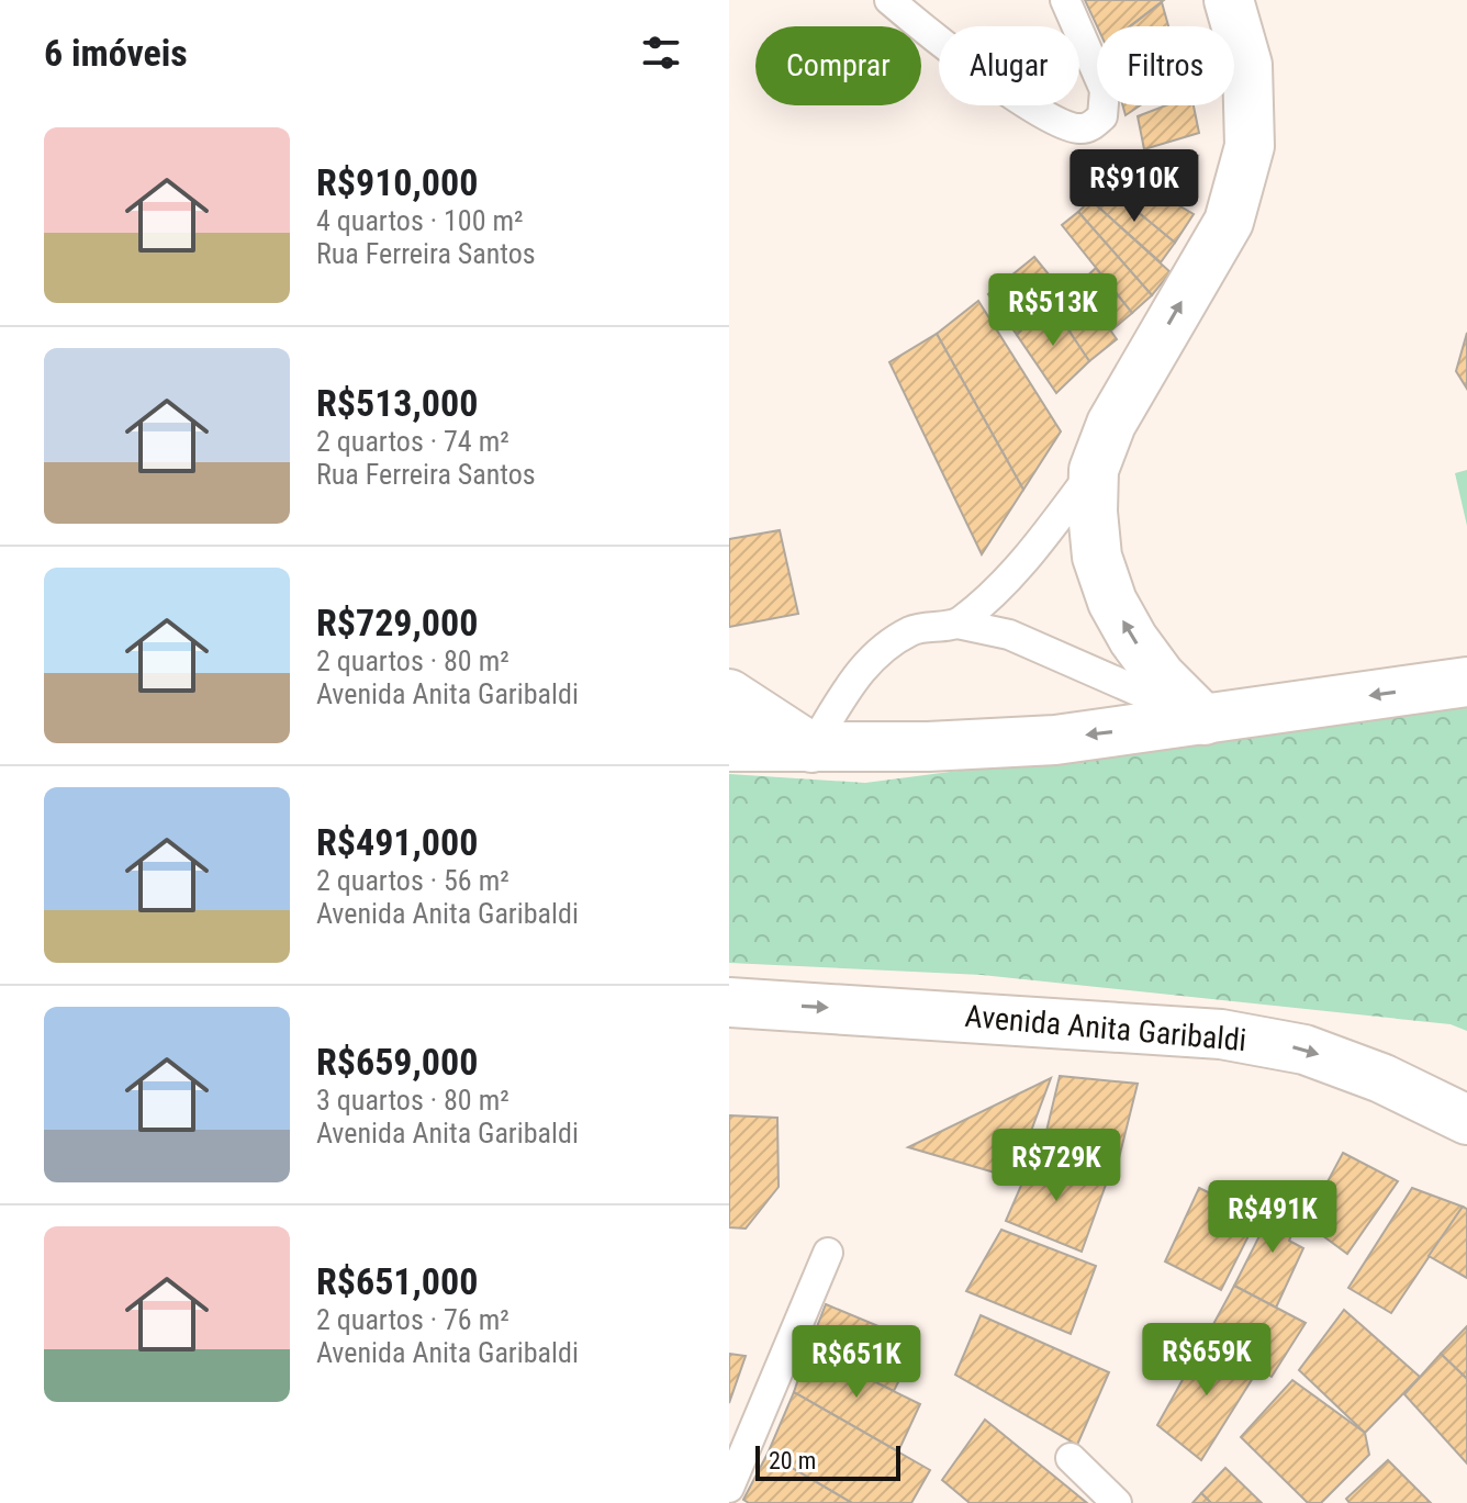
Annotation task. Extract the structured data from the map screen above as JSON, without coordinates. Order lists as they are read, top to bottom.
{
  "streets": {
    "main road": ["Avenida Anita Garibaldi"]
  },
  "scale_bar": "20 m",
  "page": {
    "heading": "6 imóveis",
    "chip": ["Comprar", "Alugar", "Filtros"],
    "list": [
      {
        "name": "R$910,000",
        "note": "4 quartos · 100 m² · Rua Ferreira Santos"
      },
      {
        "name": "R$513,000",
        "note": "2 quartos · 74 m² · Rua Ferreira Santos"
      },
      {
        "name": "R$729,000",
        "note": "2 quartos · 80 m² · Avenida Anita Garibaldi"
      },
      {
        "name": "R$491,000",
        "note": "2 quartos · 56 m² · Avenida Anita Garibaldi"
      },
      {
        "name": "R$659,000",
        "note": "3 quartos · 80 m² · Avenida Anita Garibaldi"
      },
      {
        "name": "R$651,000",
        "note": "2 quartos · 76 m² · Avenida Anita Garibaldi"
      }
    ],
    "price": [
      "R$910K",
      "R$513K",
      "R$729K",
      "R$491K",
      "R$659K",
      "R$651K"
    ],
    "scale": "20 m"
  }
}
